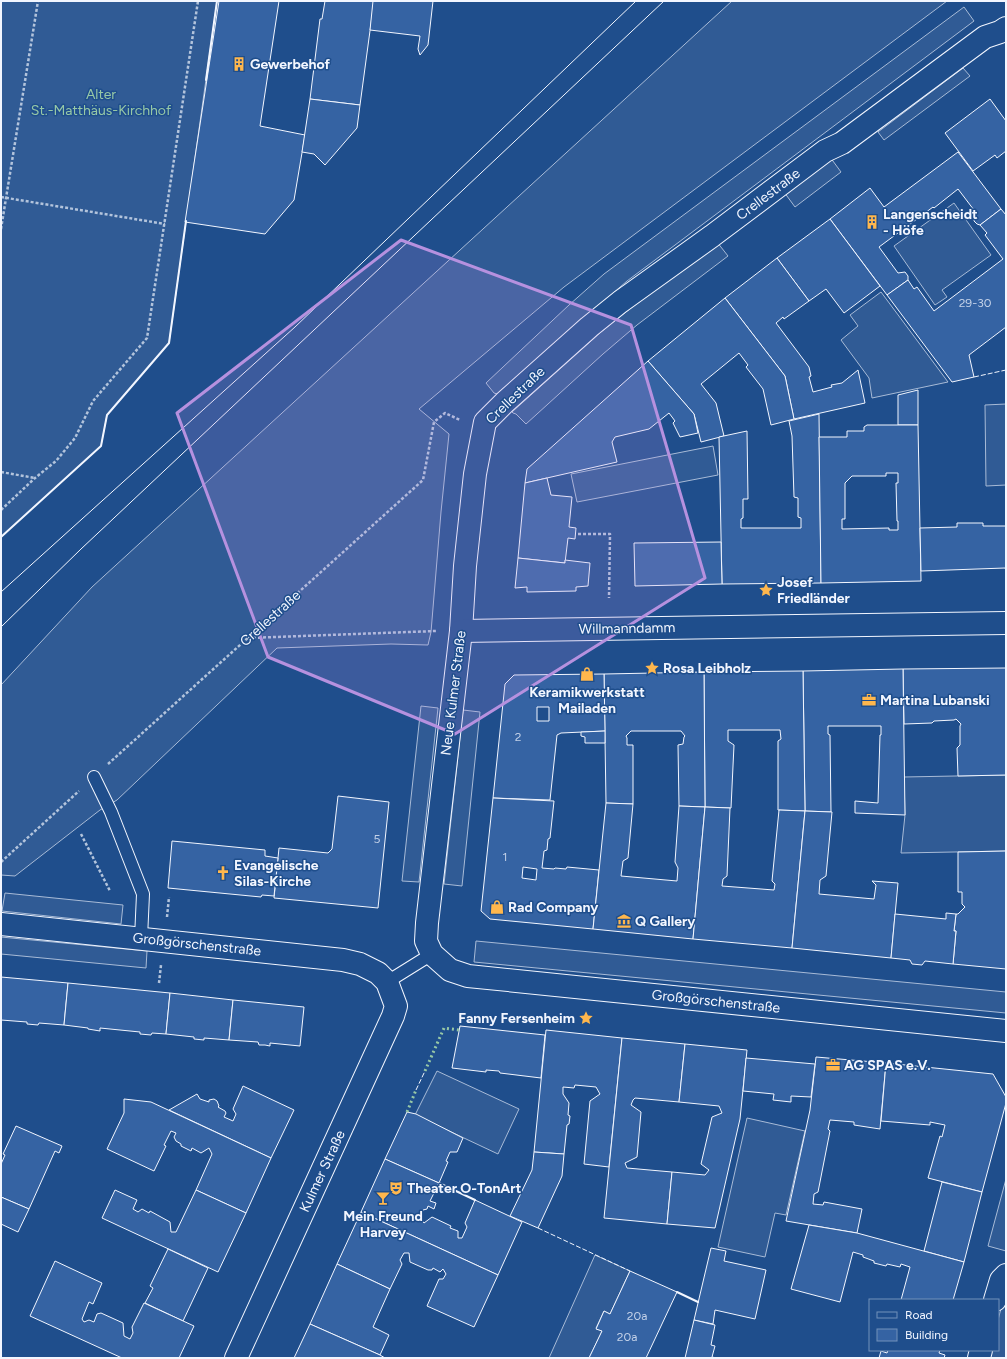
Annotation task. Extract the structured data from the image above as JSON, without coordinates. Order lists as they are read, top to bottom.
{
  "streets": {
    "street": [
      "Crellestraße",
      "Willmanndamm",
      "Neue Kulmer Straße",
      "Großgörschenstraße",
      "Kulmer Straße"
    ]
  },
  "crossings": [
    ["Crellestraße", "Neue Kulmer Straße"],
    ["Willmanndamm", "Neue Kulmer Straße"],
    ["Neue Kulmer Straße", "Großgörschenstraße"],
    ["Großgörschenstraße", "Kulmer Straße"]
  ],
  "parks": ["Alter St.-Matthäus-Kirchhof"],
  "places": {
    "building": ["Gewerbehof", "Langenscheidt - Höfe"],
    "place": ["Josef Friedländer", "Rosa Leibholz", "Fanny Fersenheim"],
    "shop": ["Keramikwerkstatt Mailaden", "Rad Company"],
    "office": ["Martina Lubanski", "AG SPAS e.V."],
    "church": ["Evangelische Silas-Kirche"],
    "museum": ["Q Gallery"],
    "theatre": ["Theater O-TonArt"],
    "bar": ["Mein Freund Harvey"]
  },
  "house_numbers": [
    "29-30",
    "2",
    "5",
    "1",
    "20a",
    "20a"
  ],
  "legend": ["Road", "Building"]
}
